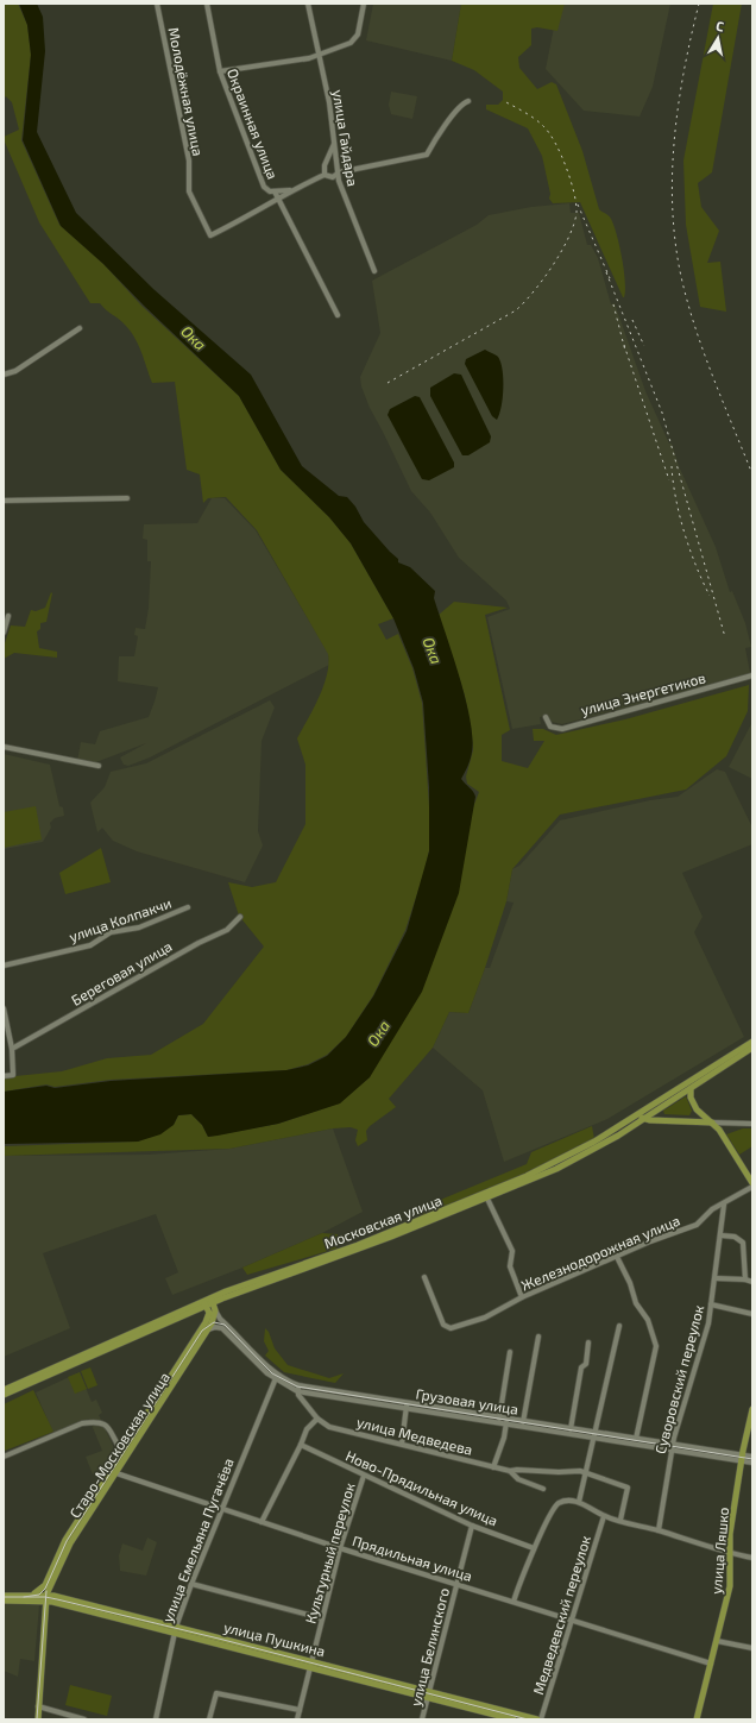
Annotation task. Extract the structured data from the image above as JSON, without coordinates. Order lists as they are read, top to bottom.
{
  "streets": {
    "main road": [
      "Московская улица",
      "Грузовая улица",
      "Старо-Московская улица",
      "улица Ляшко",
      "улица Пушкина"
    ],
    "street": [
      "Молодёжная улица",
      "Окраинная улица",
      "улица Гайдара",
      "улица Энергетиков",
      "улица Колпакчи",
      "Береговая улица",
      "Железнодорожная улица",
      "Суворовский переулок",
      "улица Медведева",
      "Ново-Прядильная улица",
      "улица Емельяна Пугачёва",
      "Культурный переулок",
      "Прядильная улица",
      "Медведевский переулок",
      "улица Белинского"
    ]
  },
  "crossings": [
    ["Молодёжная улица", "Окраинная улица"],
    ["Московская улица", "Грузовая улица"],
    ["Железнодорожная улица", "Суворовский переулок"],
    ["Суворовский переулок", "Грузовая улица"],
    ["Грузовая улица", "улица Медведева"],
    ["Грузовая улица", "Старо-Московская улица"],
    ["Грузовая улица", "улица Емельяна Пугачёва"],
    ["Грузовая улица", "улица Ляшко"],
    ["Старо-Московская улица", "Прядильная улица"],
    ["Старо-Московская улица", "улица Пушкина"],
    ["Ново-Прядильная улица", "Культурный переулок"],
    ["Ново-Прядильная улица", "улица Белинского"],
    ["улица Емельяна Пугачёва", "Прядильная улица"],
    ["улица Емельяна Пугачёва", "улица Пушкина"],
    ["улица Ляшко", "Прядильная улица"],
    ["Культурный переулок", "Прядильная улица"],
    ["Культурный переулок", "улица Пушкина"],
    ["Прядильная улица", "Медведевский переулок"],
    ["Прядильная улица", "улица Белинского"],
    ["улица Пушкина", "улица Белинского"]
  ],
  "water": ["Ока"],
  "north": "top"
}
